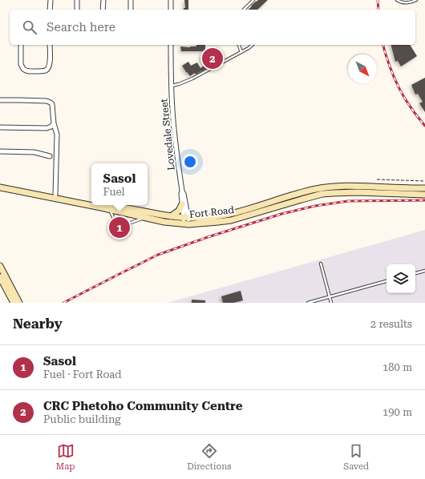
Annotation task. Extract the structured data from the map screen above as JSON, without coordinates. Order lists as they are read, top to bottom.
{
  "streets": {
    "main road": ["Fort Road"],
    "street": ["Lovedale Street"]
  },
  "crossings": [
    ["Lovedale Street", "Fort Road"]
  ],
  "north": "bottom right",
  "page": {
    "search": "Search here",
    "pins": ["2", "1"],
    "popup": ["Sasol", "Fuel"],
    "heading": ["Nearby", "2 results"],
    "list": [
      {
        "mark": "1",
        "name": "Sasol",
        "note": "Fuel · Fort Road",
        "value": "180 m"
      },
      {
        "mark": "2",
        "name": "CRC Phetoho Community Centre",
        "note": "Public building",
        "value": "190 m"
      }
    ],
    "nav": ["Map", "Directions", "Saved"]
  }
}
